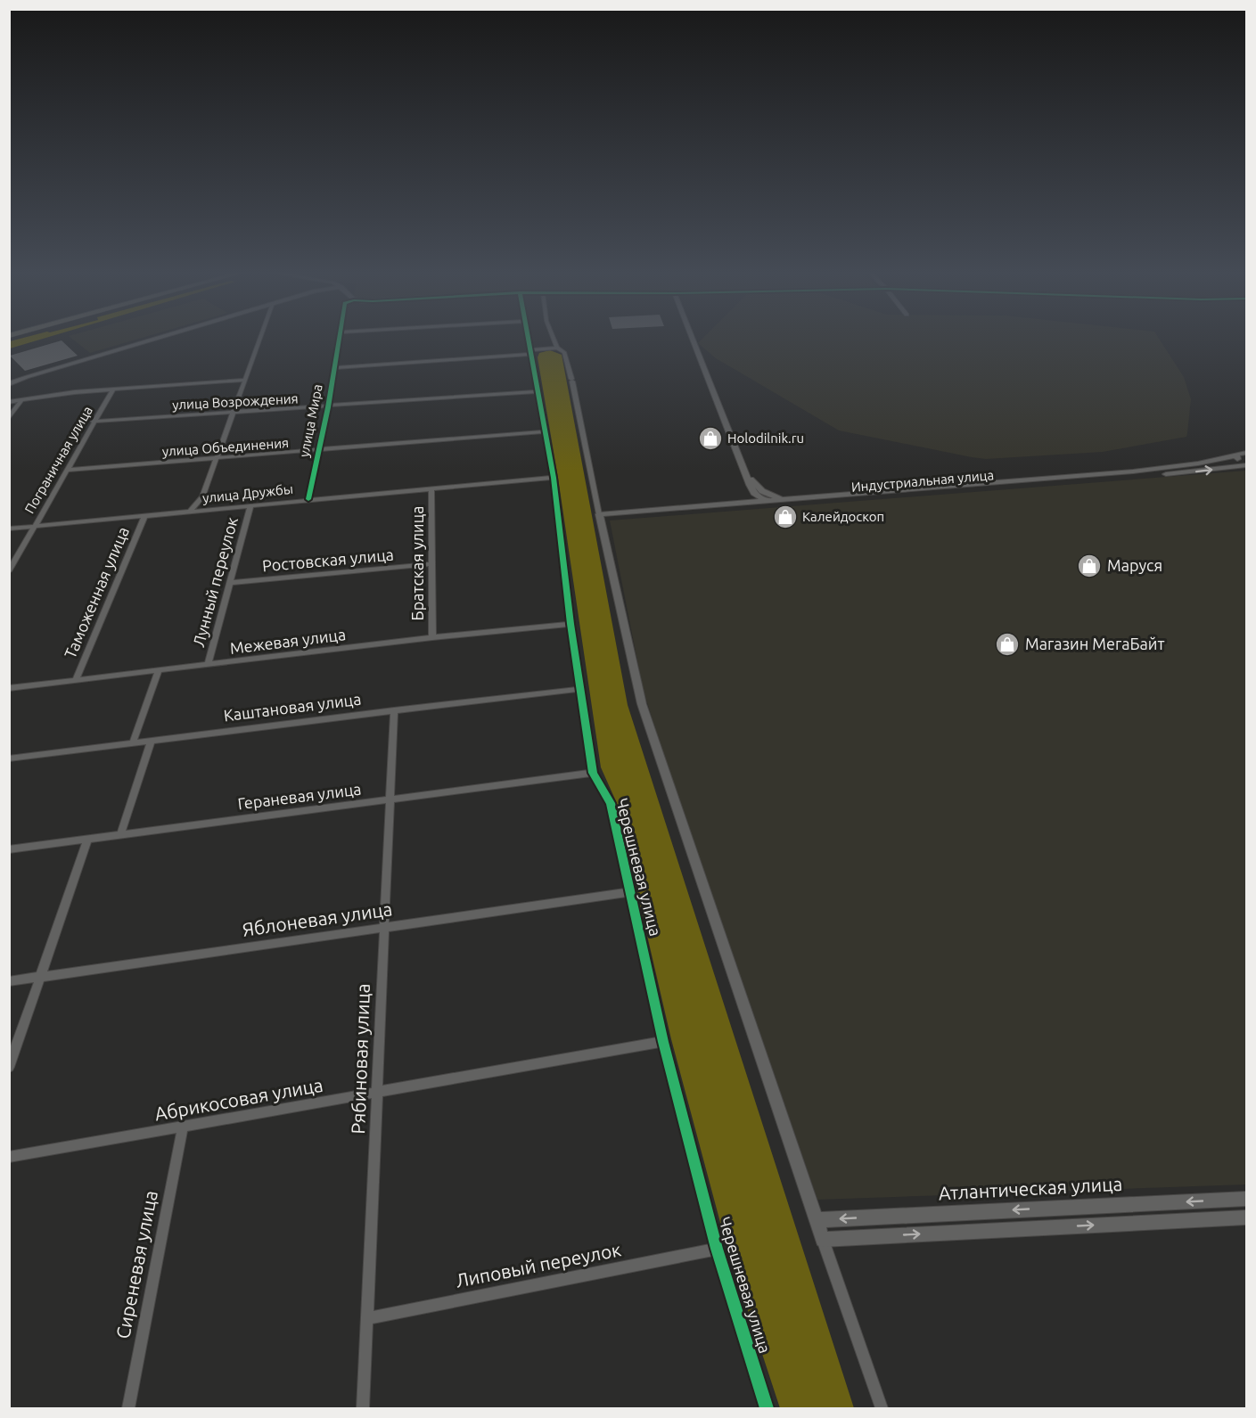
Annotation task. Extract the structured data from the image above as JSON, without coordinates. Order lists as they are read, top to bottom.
{
  "streets": {
    "street": [
      "улица Возрождения",
      "улица Мира",
      "улица Объединения",
      "Пограничная улица",
      "Индустриальная улица",
      "улица Дружбы",
      "Ростовская улица",
      "Братская улица",
      "Лунный переулок",
      "Таможенная улица",
      "Межевая улица",
      "Каштановая улица",
      "Гераневая улица",
      "Черешневая улица",
      "Яблоневая улица",
      "Рябиновая улица",
      "Абрикосовая улица",
      "Атлантическая улица",
      "Сиреневая улица",
      "Липовый переулок"
    ]
  },
  "crossings": [
    ["улица Возрождения", "улица Мира"],
    ["улица Возрождения", "Пограничная улица"],
    ["улица Возрождения", "Черешневая улица"],
    ["улица Мира", "улица Объединения"],
    ["улица Мира", "улица Дружбы"],
    ["улица Объединения", "Пограничная улица"],
    ["улица Объединения", "Черешневая улица"],
    ["Пограничная улица", "улица Дружбы"],
    ["улица Дружбы", "Братская улица"],
    ["улица Дружбы", "Лунный переулок"],
    ["улица Дружбы", "Таможенная улица"],
    ["улица Дружбы", "Черешневая улица"],
    ["Ростовская улица", "Братская улица"],
    ["Ростовская улица", "Лунный переулок"],
    ["Братская улица", "Межевая улица"],
    ["Лунный переулок", "Межевая улица"],
    ["Таможенная улица", "Межевая улица"],
    ["Межевая улица", "Черешневая улица"],
    ["Каштановая улица", "Черешневая улица"],
    ["Каштановая улица", "Рябиновая улица"],
    ["Гераневая улица", "Черешневая улица"],
    ["Гераневая улица", "Рябиновая улица"],
    ["Черешневая улица", "Яблоневая улица"],
    ["Черешневая улица", "Абрикосовая улица"],
    ["Черешневая улица", "Липовый переулок"],
    ["Яблоневая улица", "Рябиновая улица"],
    ["Рябиновая улица", "Абрикосовая улица"],
    ["Рябиновая улица", "Липовый переулок"],
    ["Абрикосовая улица", "Сиреневая улица"]
  ],
  "places": {
    "shop": [
      "Holodilnik.ru",
      "Калейдоскоп",
      "Маруся",
      "Магазин МегаБайт"
    ]
  }
}
